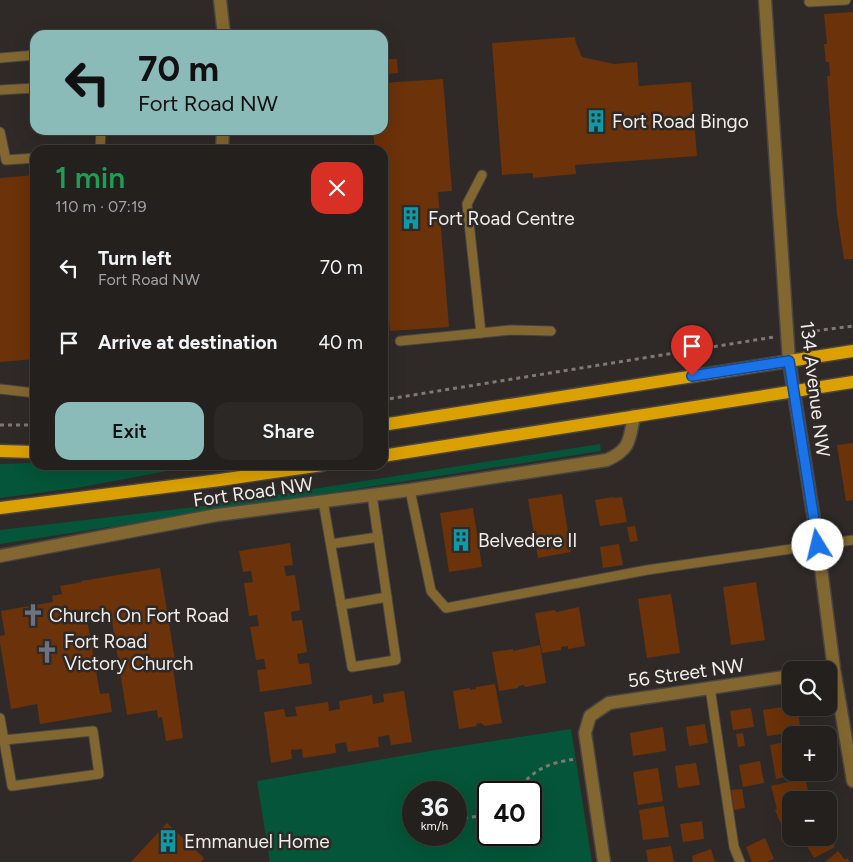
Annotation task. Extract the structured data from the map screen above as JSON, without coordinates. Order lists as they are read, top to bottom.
{
  "streets": {
    "main road": ["Fort Road NW"],
    "street": ["134 Avenue NW", "56 Street NW"]
  },
  "places": {
    "building": [
      "Fort Road Bingo",
      "Fort Road Centre",
      "Belvedere II",
      "Emmanuel Home"
    ],
    "church": ["Church On Fort Road", "Fort Road Victory Church"]
  },
  "page": {
    "turn": ["70 m", "Fort Road NW"],
    "heading": ["1 min", "110 m · 07:19"],
    "list": [
      {
        "name": "Turn left",
        "note": "Fort Road NW",
        "value": "70 m"
      },
      {
        "name": "Arrive at destination",
        "value": "40 m"
      }
    ],
    "buttons": ["Exit", "Share"],
    "map_buttons": ["+", "−"],
    "speed": "36 km/h",
    "limit": "40"
  }
}
